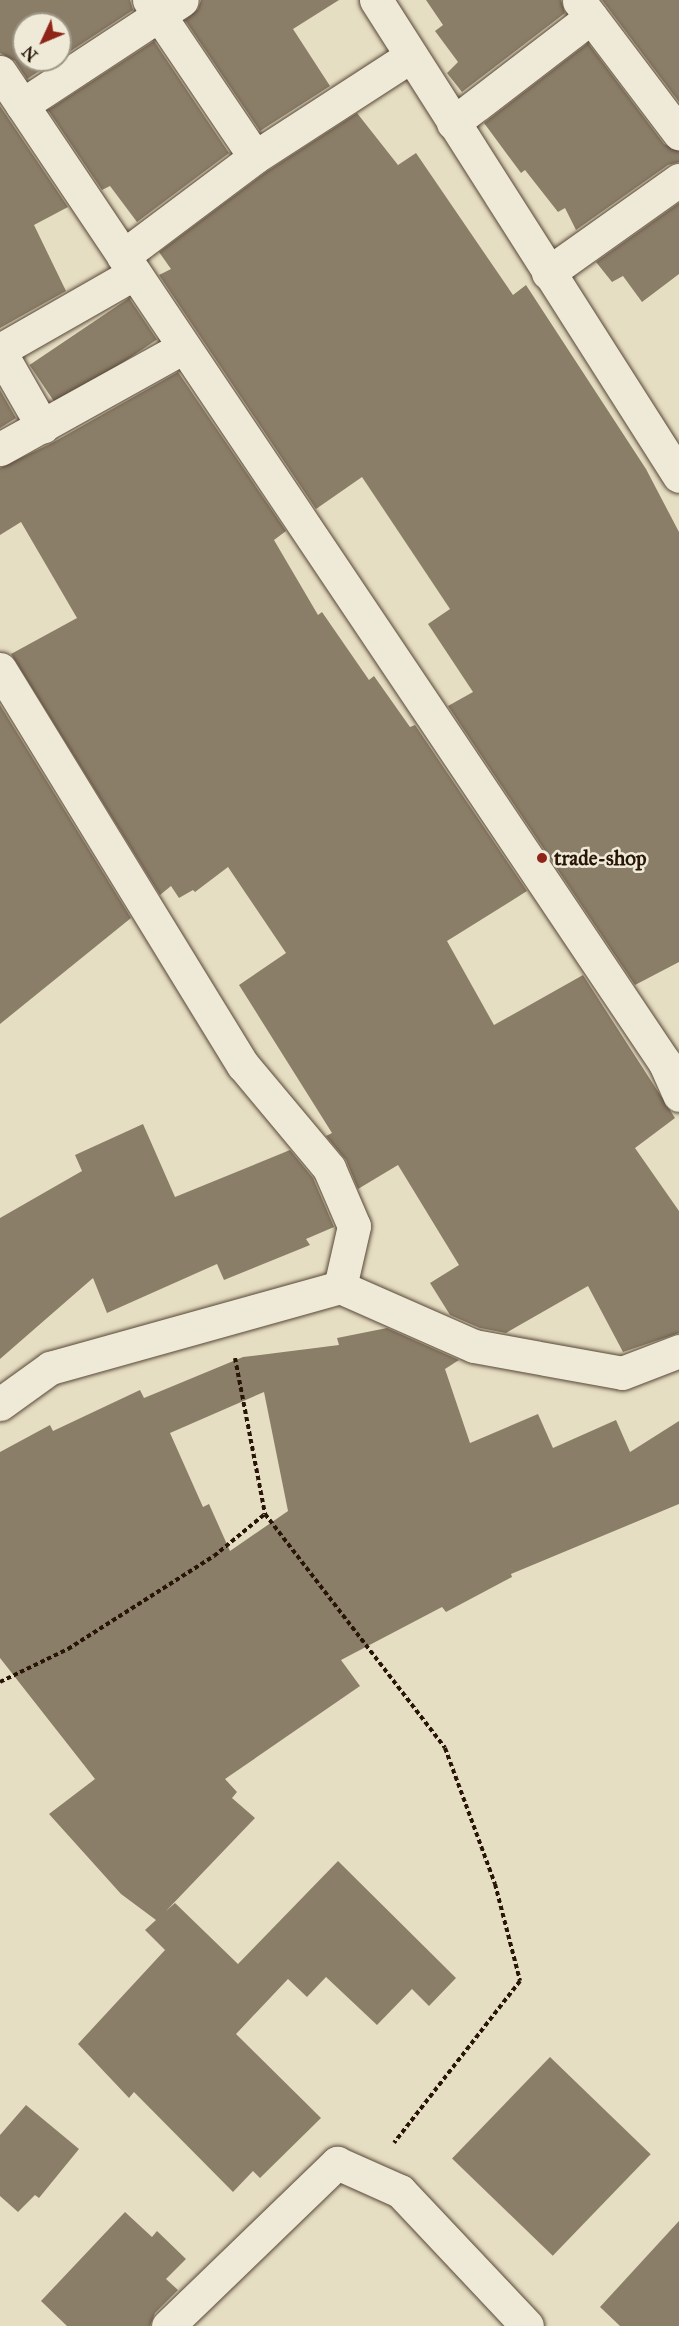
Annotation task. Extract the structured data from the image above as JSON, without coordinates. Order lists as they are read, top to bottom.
{
  "places": ["trade-shop"],
  "north": "bottom left"
}
